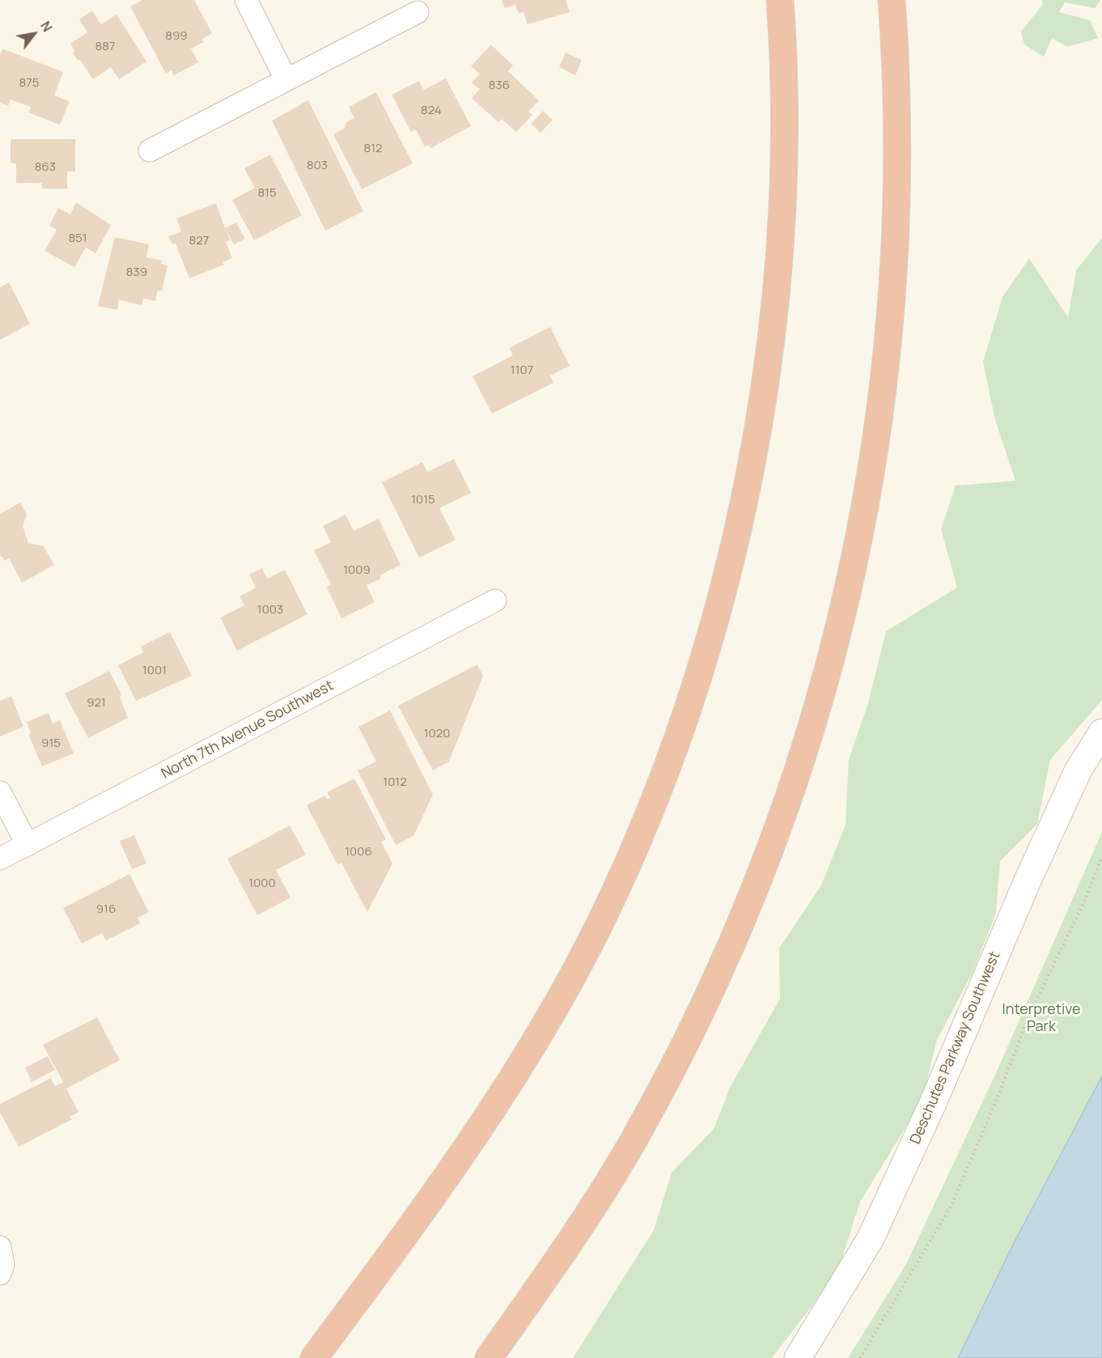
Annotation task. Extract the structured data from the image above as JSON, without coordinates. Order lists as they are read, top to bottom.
{
  "streets": {
    "street": ["North 7th Avenue Southwest", "Deschutes Parkway Southwest"]
  },
  "parks": ["Interpretive Park"],
  "house_numbers": [
    "899",
    "887",
    "875",
    "836",
    "824",
    "812",
    "803",
    "863",
    "815",
    "851",
    "827",
    "839",
    "1107",
    "1015",
    "1009",
    "1003",
    "1001",
    "921",
    "1020",
    "915",
    "1012",
    "1006",
    "1000",
    "916"
  ],
  "north": "top right"
}
